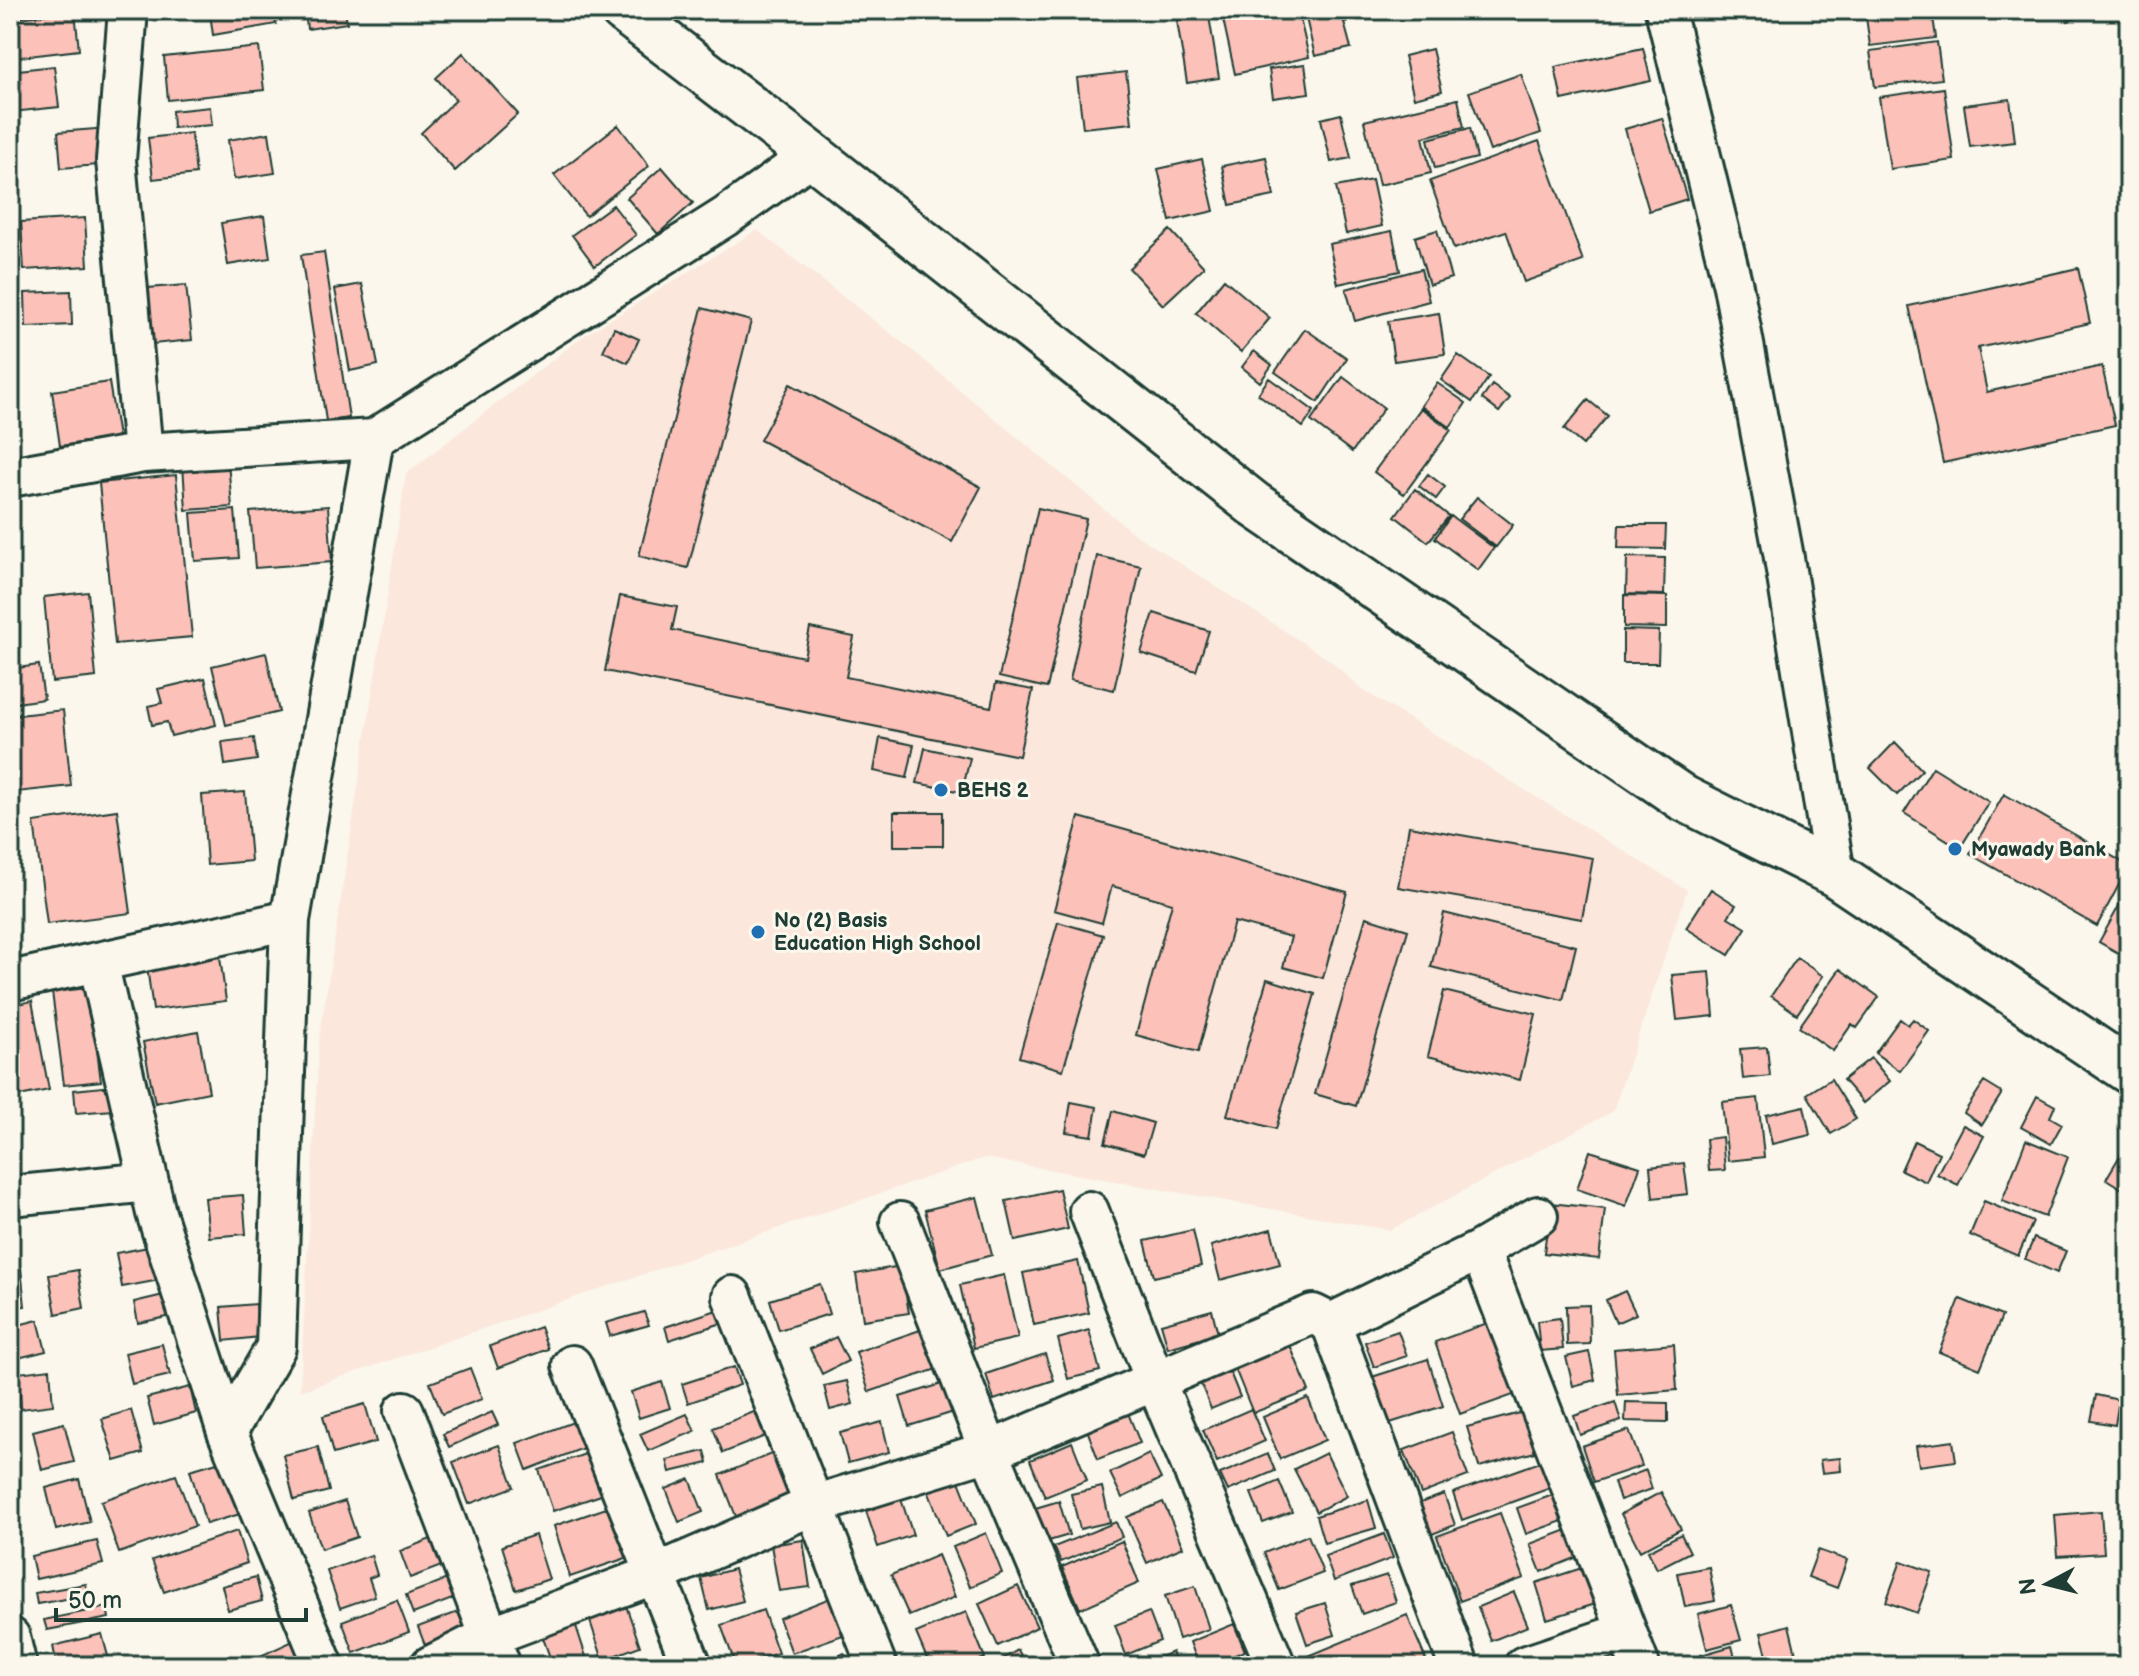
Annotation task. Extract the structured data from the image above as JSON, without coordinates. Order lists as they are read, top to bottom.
{
  "places": ["BEHS 2", "Myawady Bank", "No (2) Basis Education High School"],
  "scale_bar": "50 m",
  "north": "left"
}
